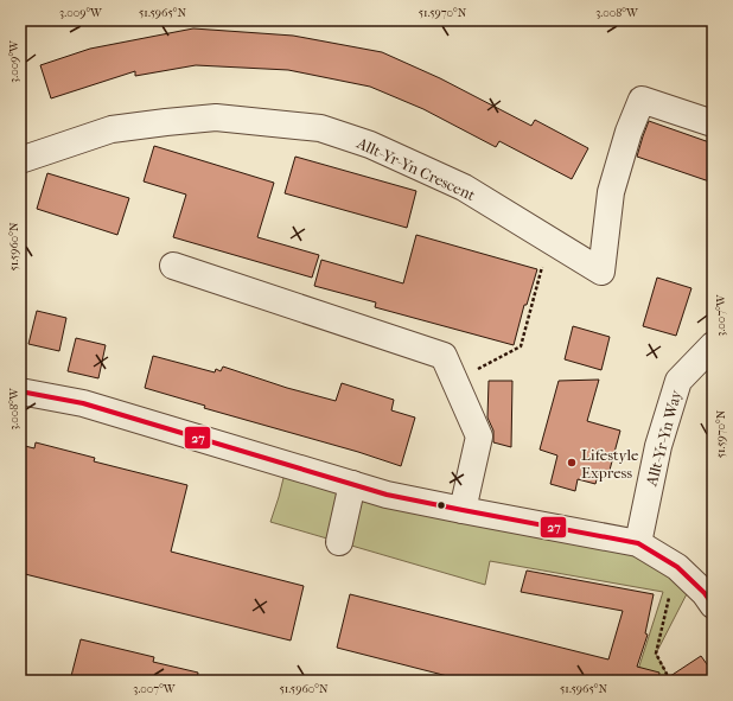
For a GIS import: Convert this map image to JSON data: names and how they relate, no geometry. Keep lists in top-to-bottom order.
{
  "streets": {
    "street": ["Allt-Yr-Yn Crescent", "Allt-Yr-Yn Way"]
  },
  "places": ["Lifestyle Express"],
  "lines": ["transit line 27"],
  "coordinates": [
    "3.009°W",
    "51.5965°N",
    "51.5970°N",
    "3.008°W",
    "51.5960°N",
    "3.007°W"
  ]
}
